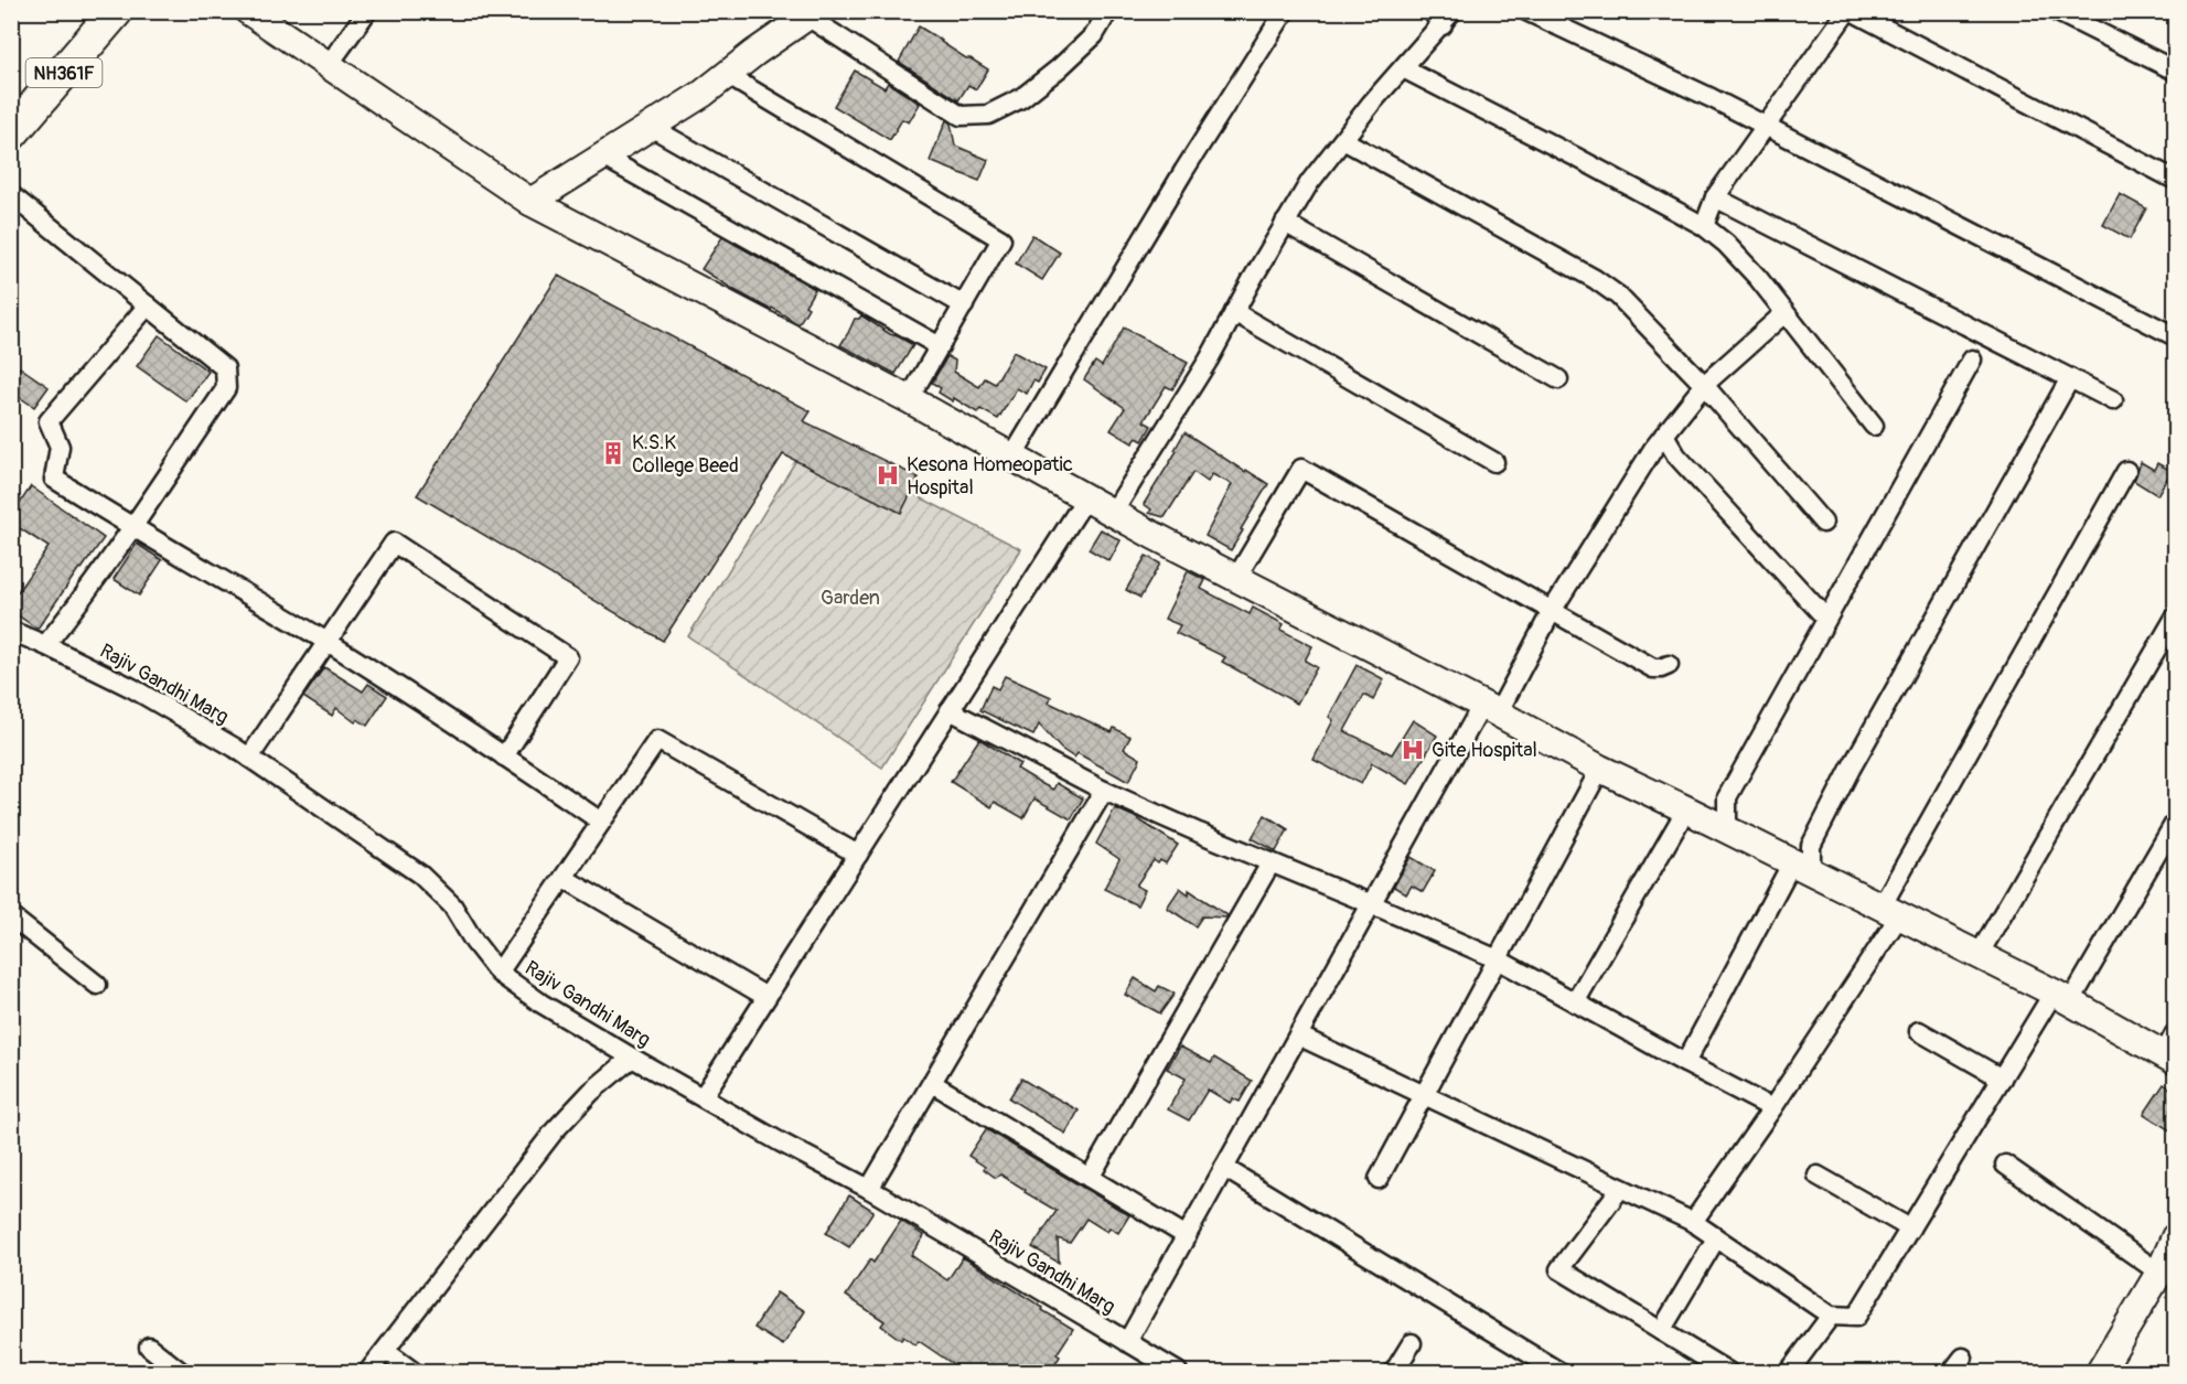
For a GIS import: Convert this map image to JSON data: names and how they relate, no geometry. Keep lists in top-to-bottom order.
{
  "streets": {
    "highway": ["NH361F"],
    "street": ["Rajiv Gandhi Marg"]
  },
  "parks": ["Garden"],
  "places": {
    "building": ["K.S.K College Beed"],
    "hospital": ["Kesona Homeopatic Hospital", "Gite Hospital"]
  }
}
